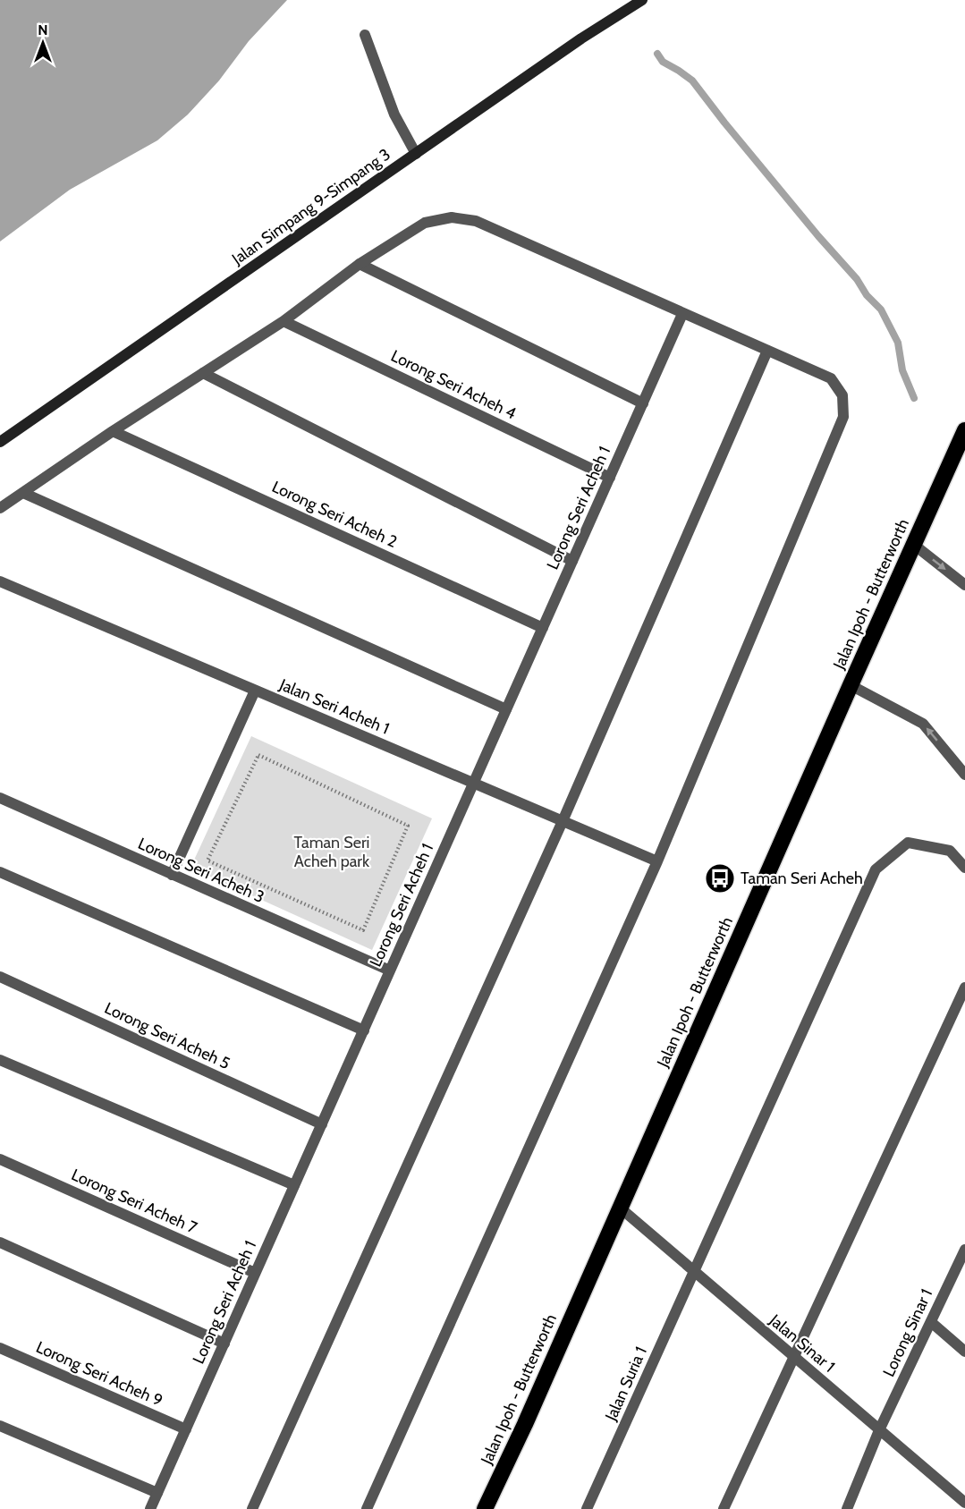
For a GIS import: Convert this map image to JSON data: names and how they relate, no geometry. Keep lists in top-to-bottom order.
{
  "streets": {
    "highway": ["Jalan Ipoh - Butterworth"],
    "street": [
      "Jalan Simpang 9-Simpang 3",
      "Lorong Seri Acheh 4",
      "Lorong Seri Acheh 1",
      "Lorong Seri Acheh 2",
      "Jalan Seri Acheh 1",
      "Lorong Seri Acheh 3",
      "Lorong Seri Acheh 5",
      "Lorong Seri Acheh 7",
      "Lorong Sinar 1",
      "Jalan Sinar 1",
      "Lorong Seri Acheh 9",
      "Jalan Suria 1"
    ]
  },
  "crossings": [
    ["Lorong Seri Acheh 4", "Lorong Seri Acheh 1"],
    ["Lorong Seri Acheh 1", "Lorong Seri Acheh 2"],
    ["Lorong Seri Acheh 1", "Jalan Seri Acheh 1"],
    ["Lorong Seri Acheh 1", "Lorong Seri Acheh 3"],
    ["Lorong Seri Acheh 1", "Lorong Seri Acheh 5"],
    ["Lorong Seri Acheh 1", "Lorong Seri Acheh 7"],
    ["Lorong Seri Acheh 1", "Lorong Seri Acheh 9"],
    ["Jalan Ipoh - Butterworth", "Jalan Sinar 1"],
    ["Lorong Sinar 1", "Jalan Sinar 1"],
    ["Jalan Sinar 1", "Jalan Suria 1"]
  ],
  "parks": ["Taman Seri Acheh park"],
  "places": {
    "bus stop": ["Taman Seri Acheh"]
  },
  "north": "top"
}
